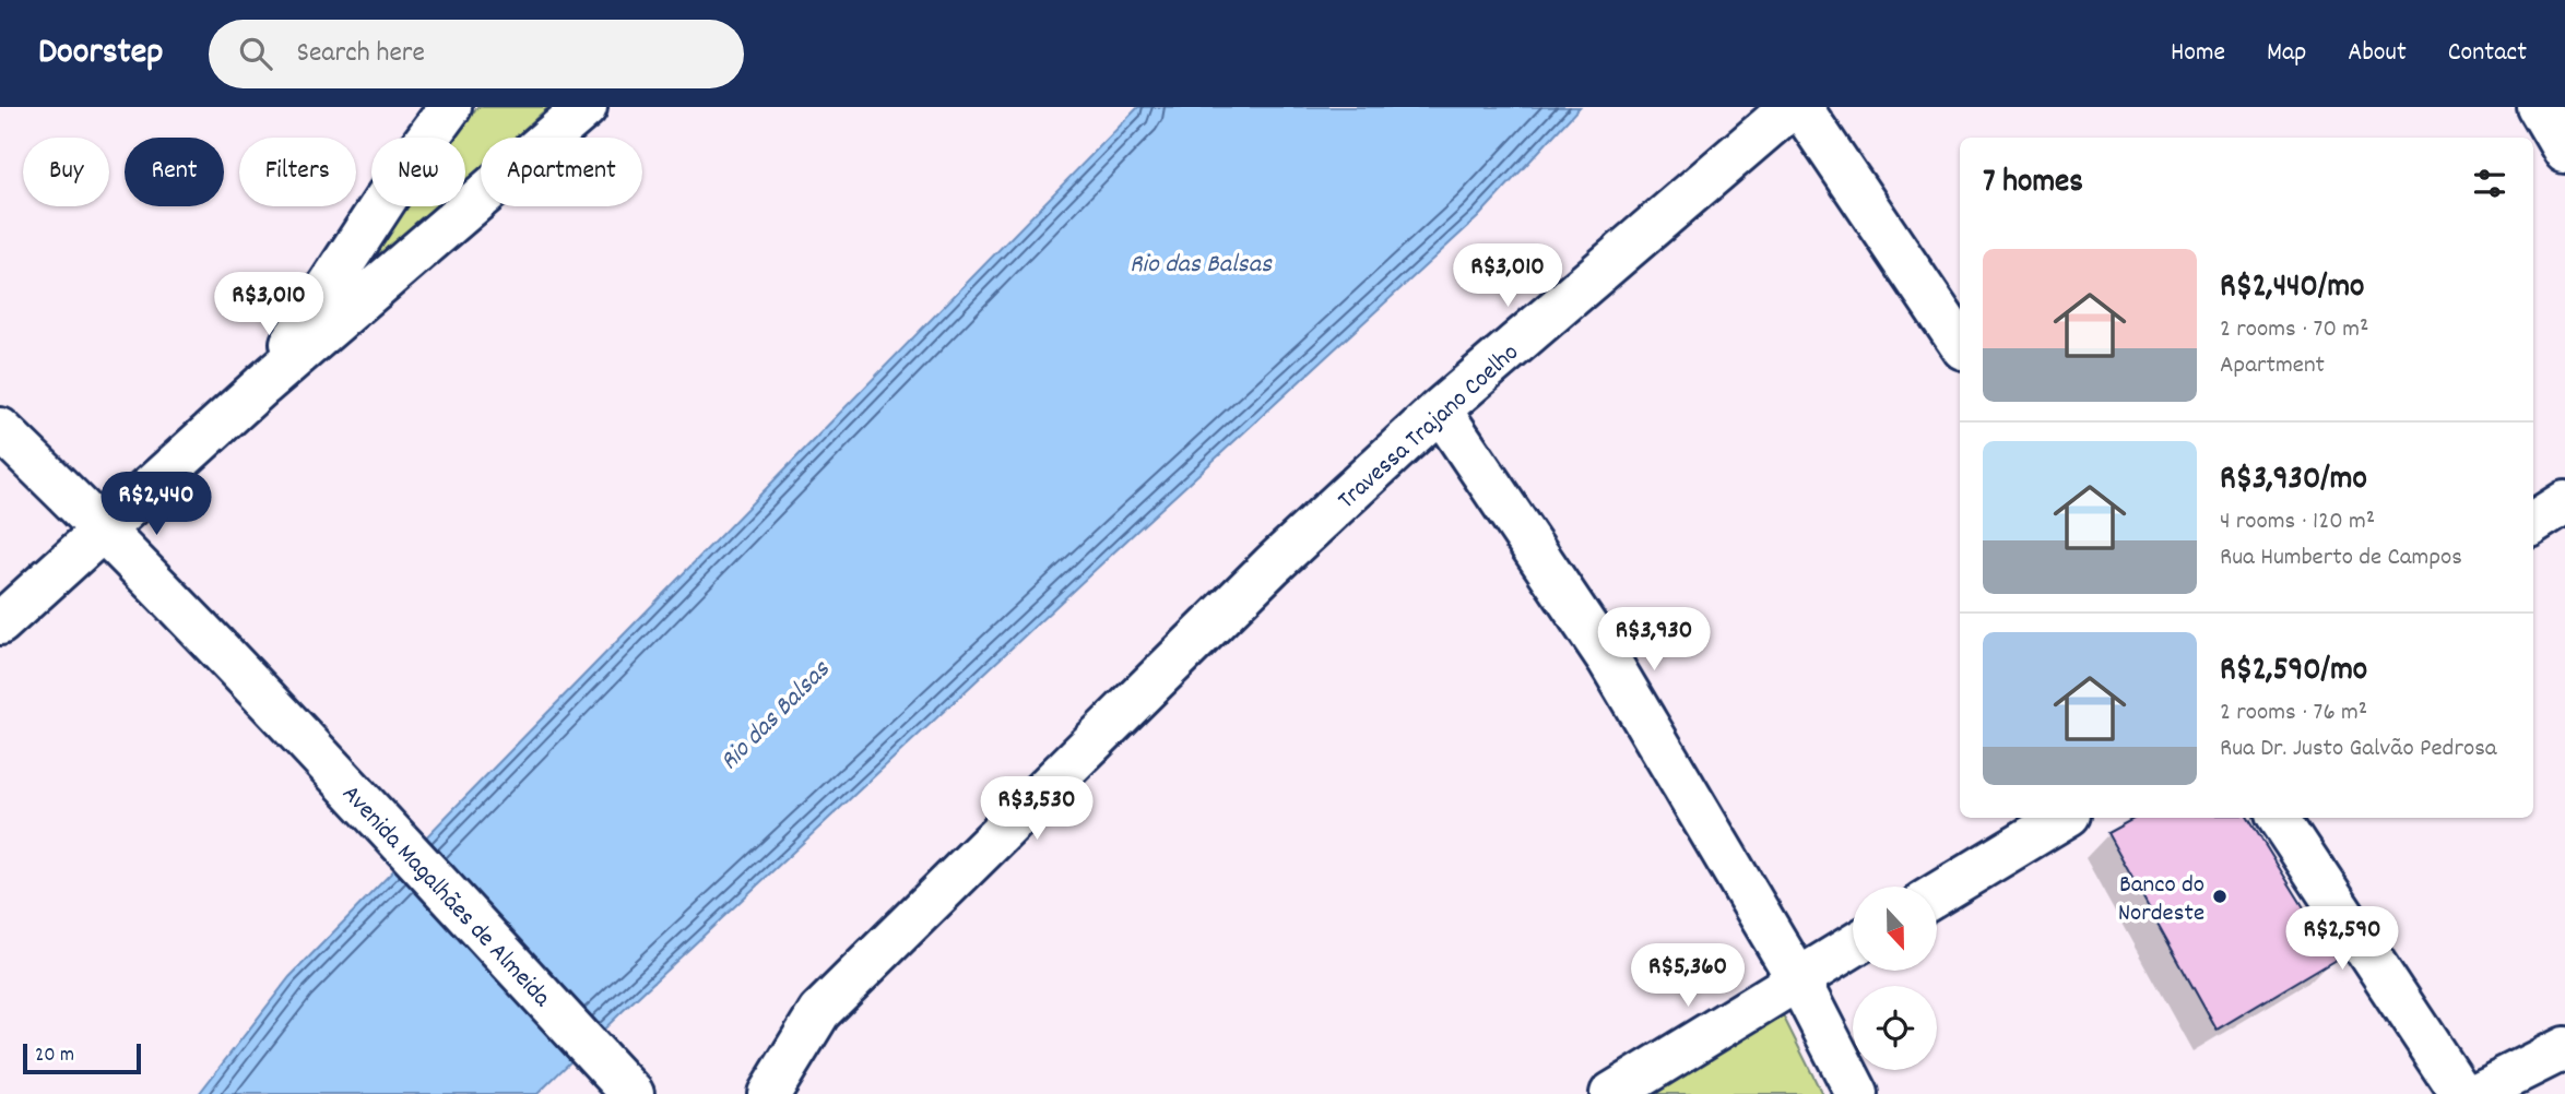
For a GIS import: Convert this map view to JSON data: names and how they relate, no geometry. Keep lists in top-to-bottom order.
{
  "streets": {
    "street": ["Travessa Trajano Coelho", "Avenida Magalhães de Almeida"]
  },
  "water": ["Rio das Balsas"],
  "places": ["Banco do Nordeste"],
  "scale_bar": "20 m",
  "north": "bottom",
  "page": {
    "header": "Doorstep",
    "search": "Search here",
    "nav": [
      "Home",
      "Map",
      "About",
      "Contact"
    ],
    "chip": [
      "Buy",
      "Rent",
      "Filters",
      "New",
      "Apartment"
    ],
    "heading": "7 homes",
    "list": [
      {
        "name": "R$2,440/mo",
        "note": "2 rooms · 70 m² · Apartment"
      },
      {
        "name": "R$3,930/mo",
        "note": "4 rooms · 120 m² · Rua Humberto de Campos"
      },
      {
        "name": "R$2,590/mo",
        "note": "2 rooms · 76 m² · Rua Dr. Justo Galvão Pedrosa"
      }
    ],
    "price": [
      "R$3,010",
      "R$3,010",
      "R$2,440",
      "R$3,930",
      "R$3,530",
      "R$2,590",
      "R$5,360"
    ],
    "scale": "20 m"
  }
}
